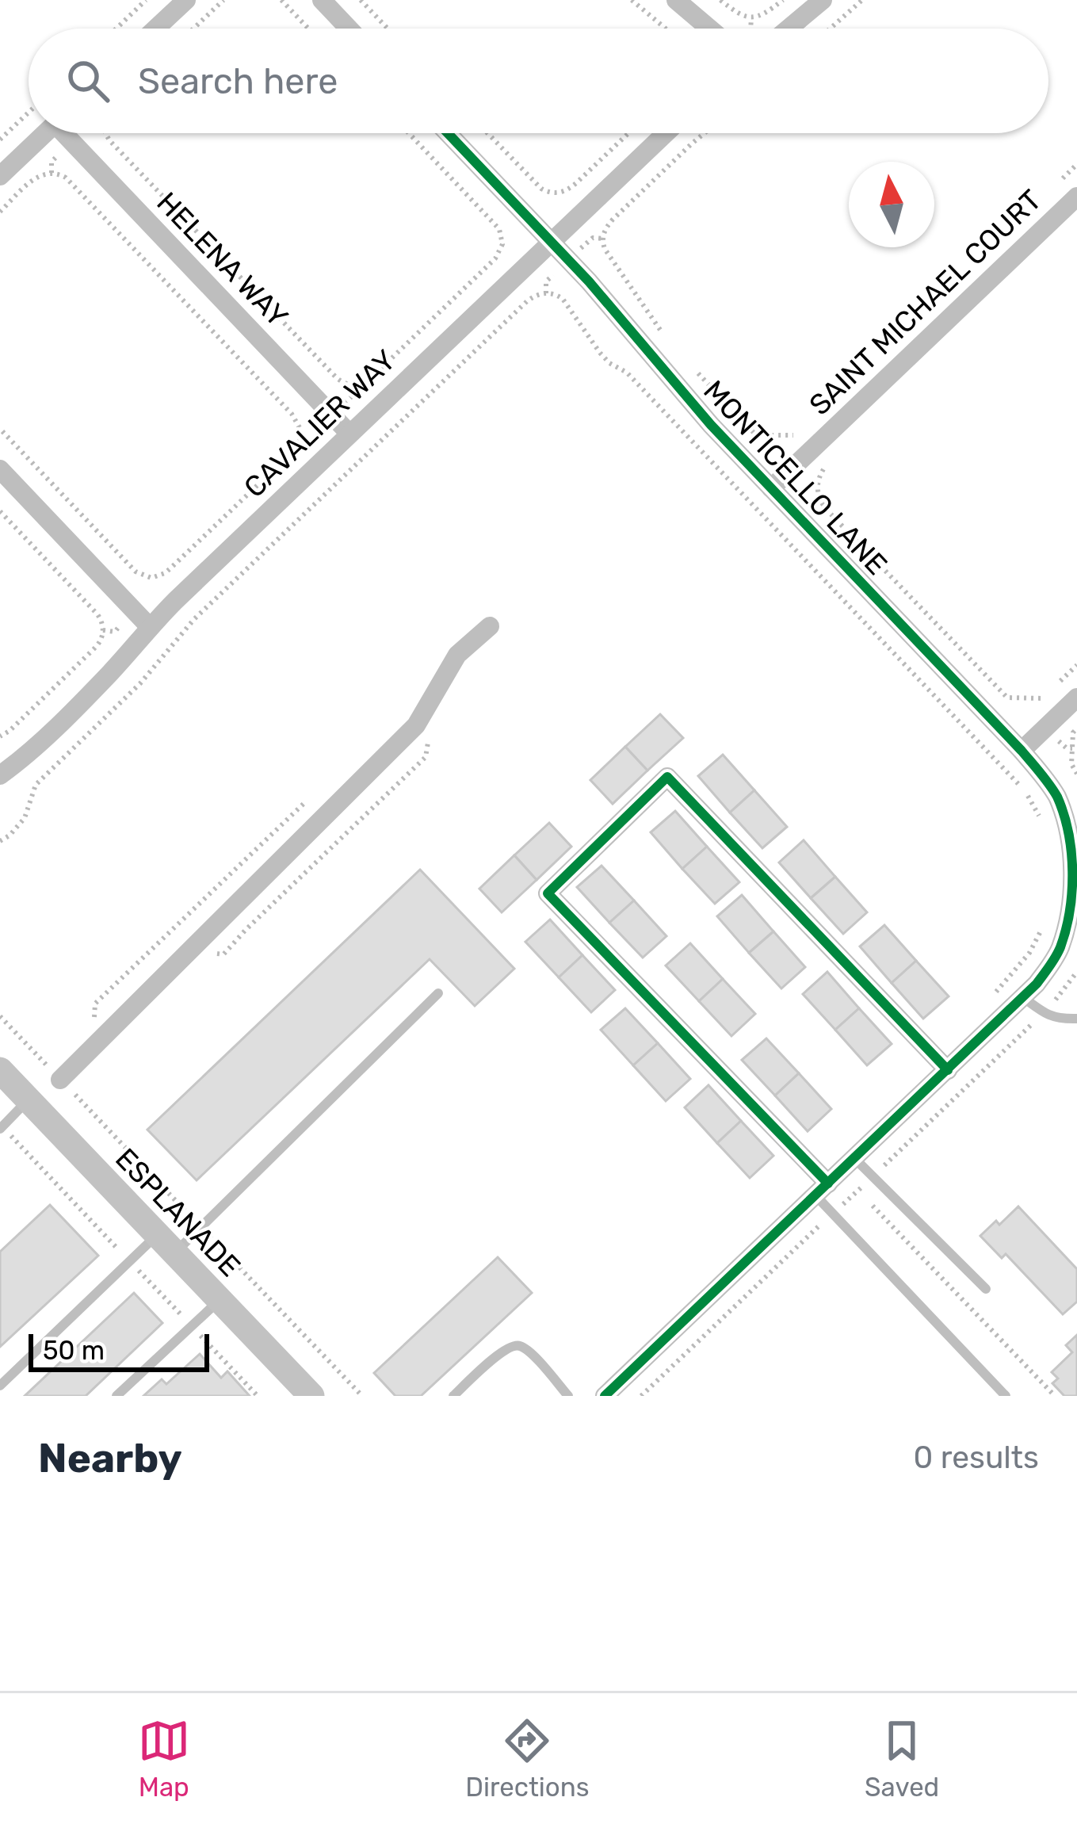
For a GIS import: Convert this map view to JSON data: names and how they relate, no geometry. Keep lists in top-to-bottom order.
{
  "streets": {
    "main road": ["ESPLANADE"],
    "street": [
      "HELENA WAY",
      "SAINT MICHAEL COURT",
      "CAVALIER WAY",
      "MONTICELLO LANE"
    ]
  },
  "crossings": [
    ["HELENA WAY", "CAVALIER WAY"],
    ["SAINT MICHAEL COURT", "MONTICELLO LANE"],
    ["CAVALIER WAY", "MONTICELLO LANE"]
  ],
  "scale_bar": "50 m",
  "north": "top",
  "page": {
    "search": "Search here",
    "scale": "50 m",
    "heading": ["Nearby", "0 results"],
    "nav": ["Map", "Directions", "Saved"]
  }
}
